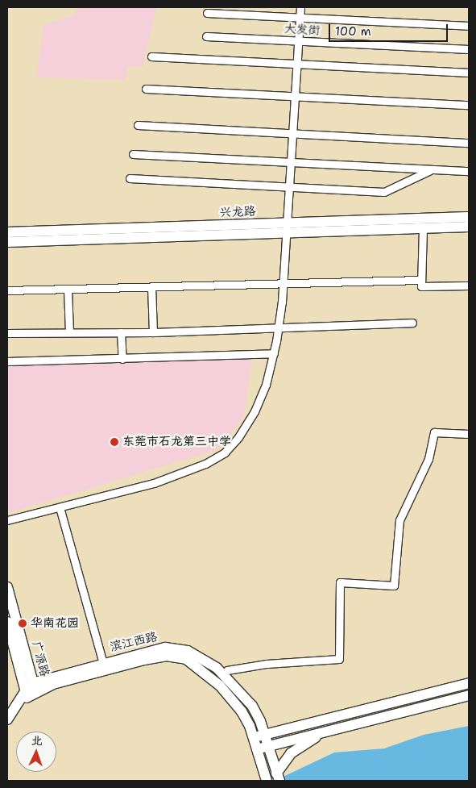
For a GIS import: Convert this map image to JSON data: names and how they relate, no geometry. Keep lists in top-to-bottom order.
{
  "streets": {
    "main road": ["兴龙路", "滨江西路", "广源路"],
    "street": ["大发街"]
  },
  "crossings": [
    ["滨江西路", "广源路"]
  ],
  "places": ["东莞市石龙第三中学", "华南花园"],
  "scale_bar": "100 m",
  "north": "top"
}
